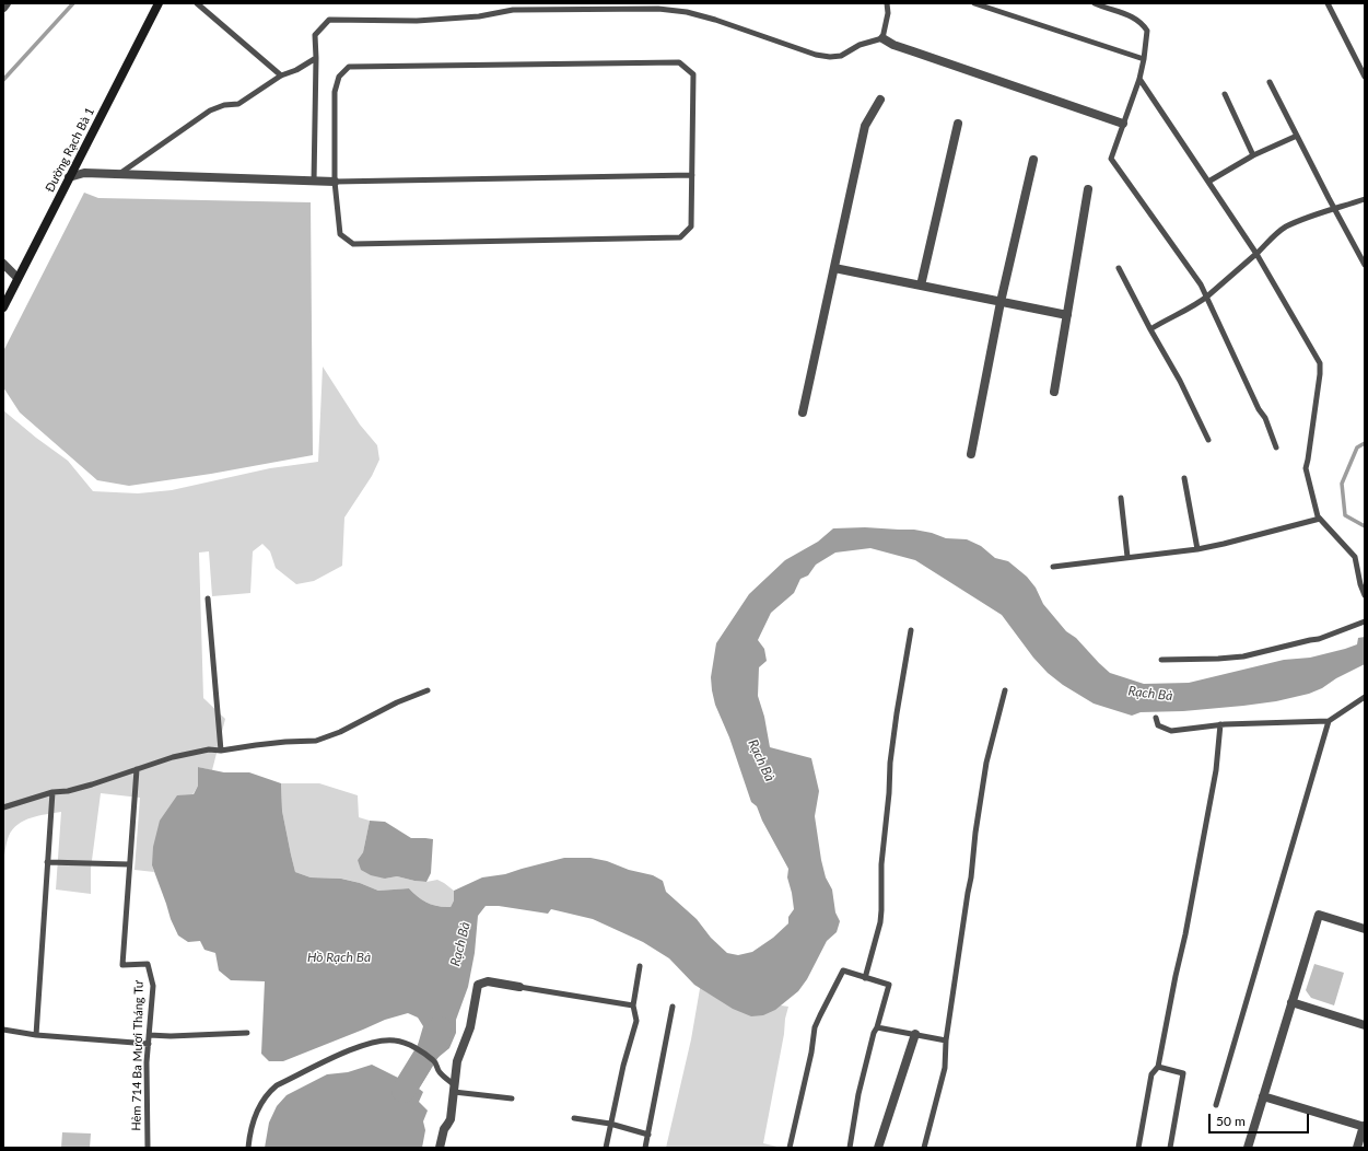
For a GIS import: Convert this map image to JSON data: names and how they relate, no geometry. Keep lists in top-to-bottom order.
{
  "streets": {
    "street": ["Đường Rạch Bà 1"],
    "lane": ["Hẻm 714 Ba Mươi Tháng Tư"]
  },
  "water": ["Rạch Bà", "Hồ Rạch Bà"],
  "scale_bar": "50 m"
}
